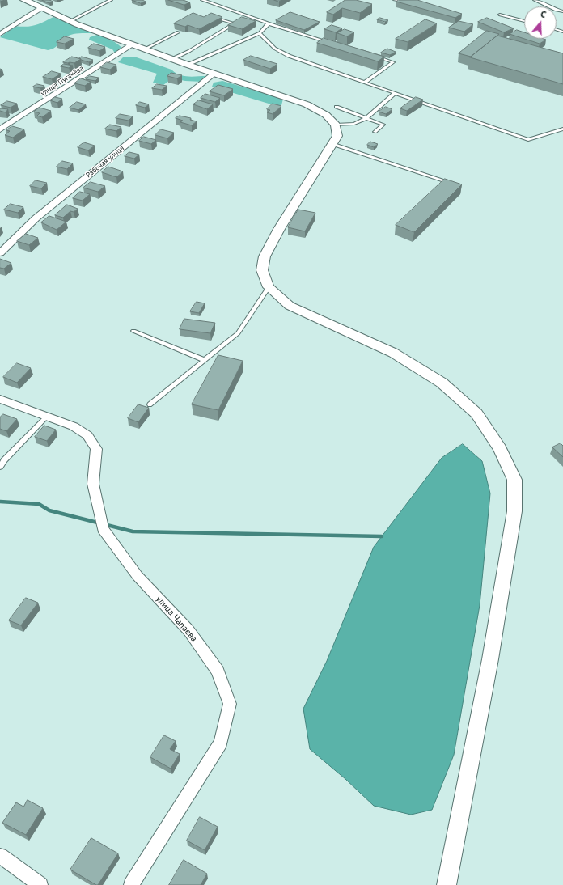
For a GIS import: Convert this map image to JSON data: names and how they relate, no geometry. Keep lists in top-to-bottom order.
{
  "streets": {
    "street": ["улица Пугачёва", "Рабочая улица", "улица Чапаева"]
  },
  "north": "top"
}
